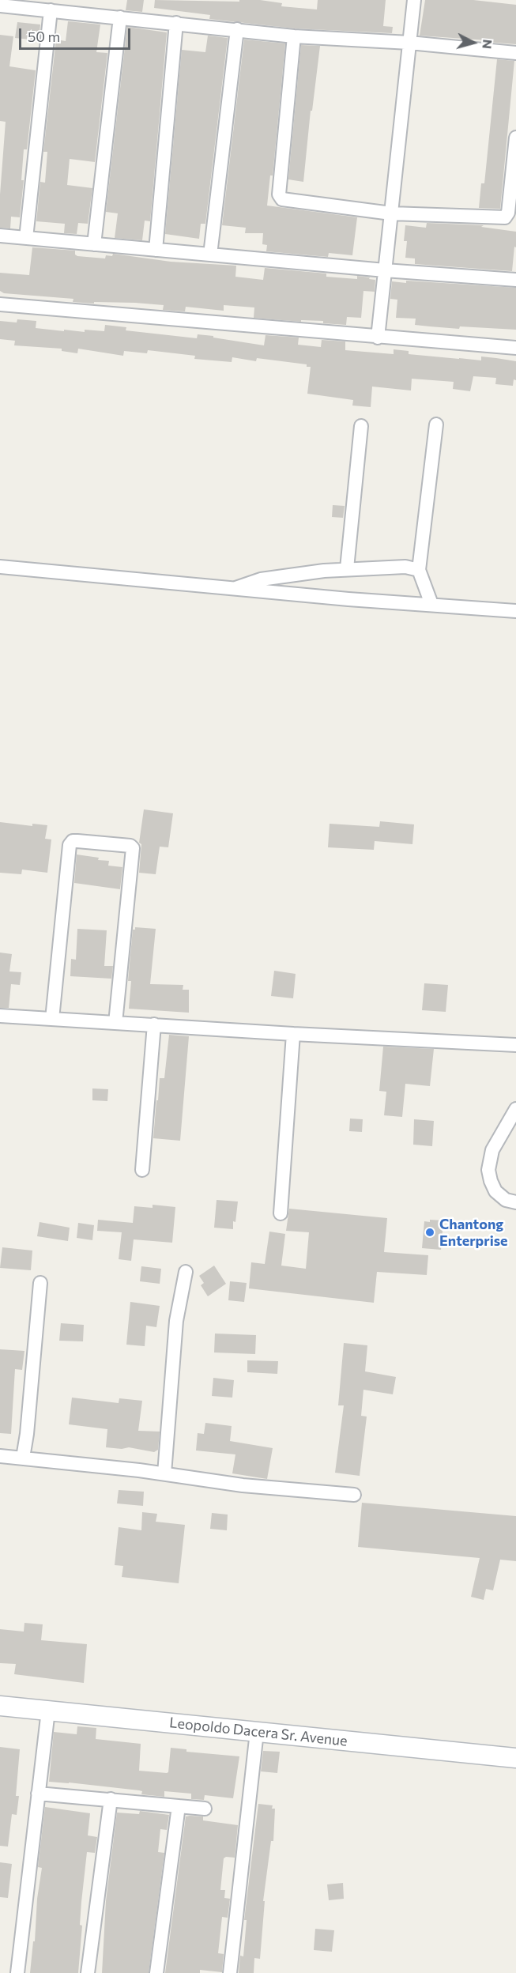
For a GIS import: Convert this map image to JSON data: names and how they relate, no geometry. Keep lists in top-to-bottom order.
{
  "streets": {
    "main road": ["Leopoldo Dacera Sr. Avenue"]
  },
  "places": ["Chantong Enterprise"],
  "scale_bar": "50 m",
  "north": "right"
}
